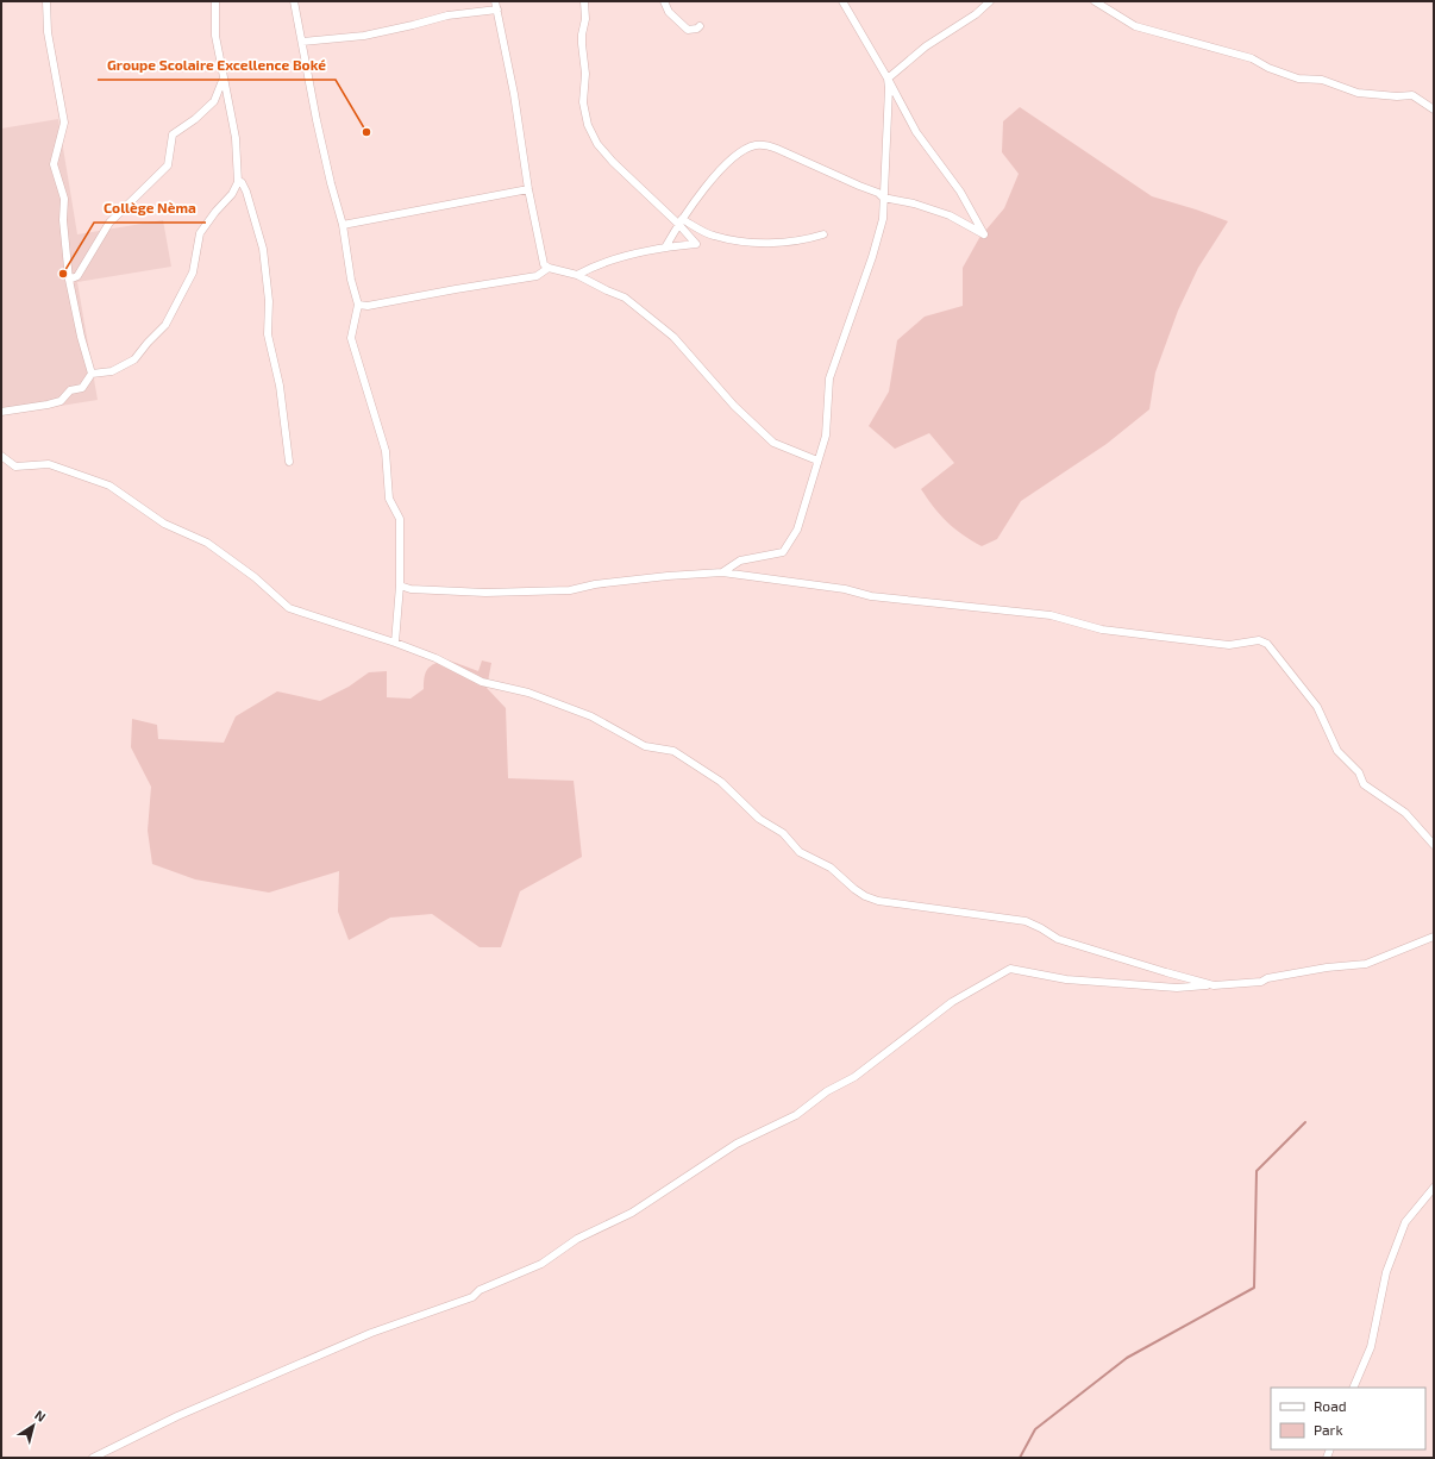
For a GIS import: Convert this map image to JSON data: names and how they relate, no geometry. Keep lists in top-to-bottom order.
{
  "places": ["Groupe Scolaire Excellence Boké", "Collège Nèma"],
  "legend": ["Road", "Park"],
  "north": "top right"
}
